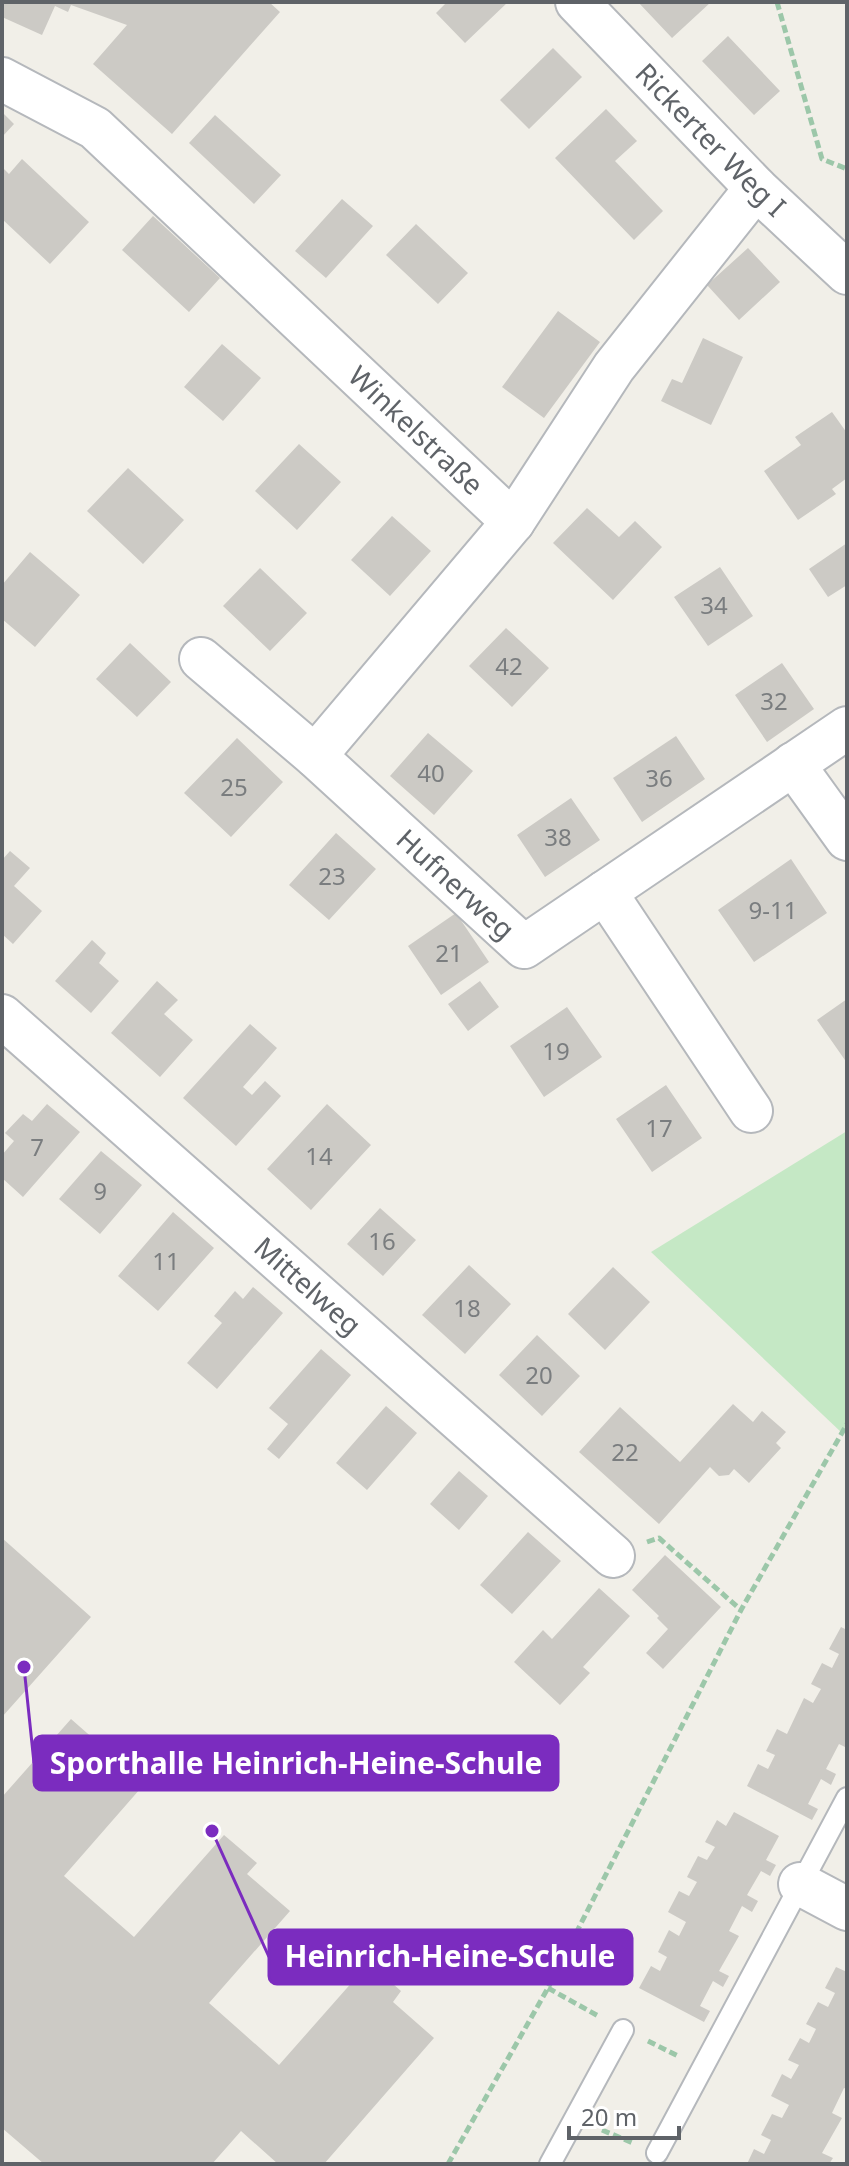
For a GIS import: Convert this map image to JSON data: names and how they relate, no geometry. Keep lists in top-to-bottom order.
{
  "streets": {
    "street": [
      "Rickerter Weg I",
      "Winkelstraße",
      "Hufnerweg",
      "Mittelweg"
    ]
  },
  "places": ["Sporthalle Heinrich-Heine-Schule", "Heinrich-Heine-Schule"],
  "house_numbers": [
    "34",
    "42",
    "32",
    "40",
    "36",
    "25",
    "38",
    "23",
    "9-11",
    "21",
    "19",
    "17",
    "7",
    "14",
    "9",
    "16",
    "11",
    "18",
    "20",
    "22"
  ],
  "scale_bar": "20 m"
}
